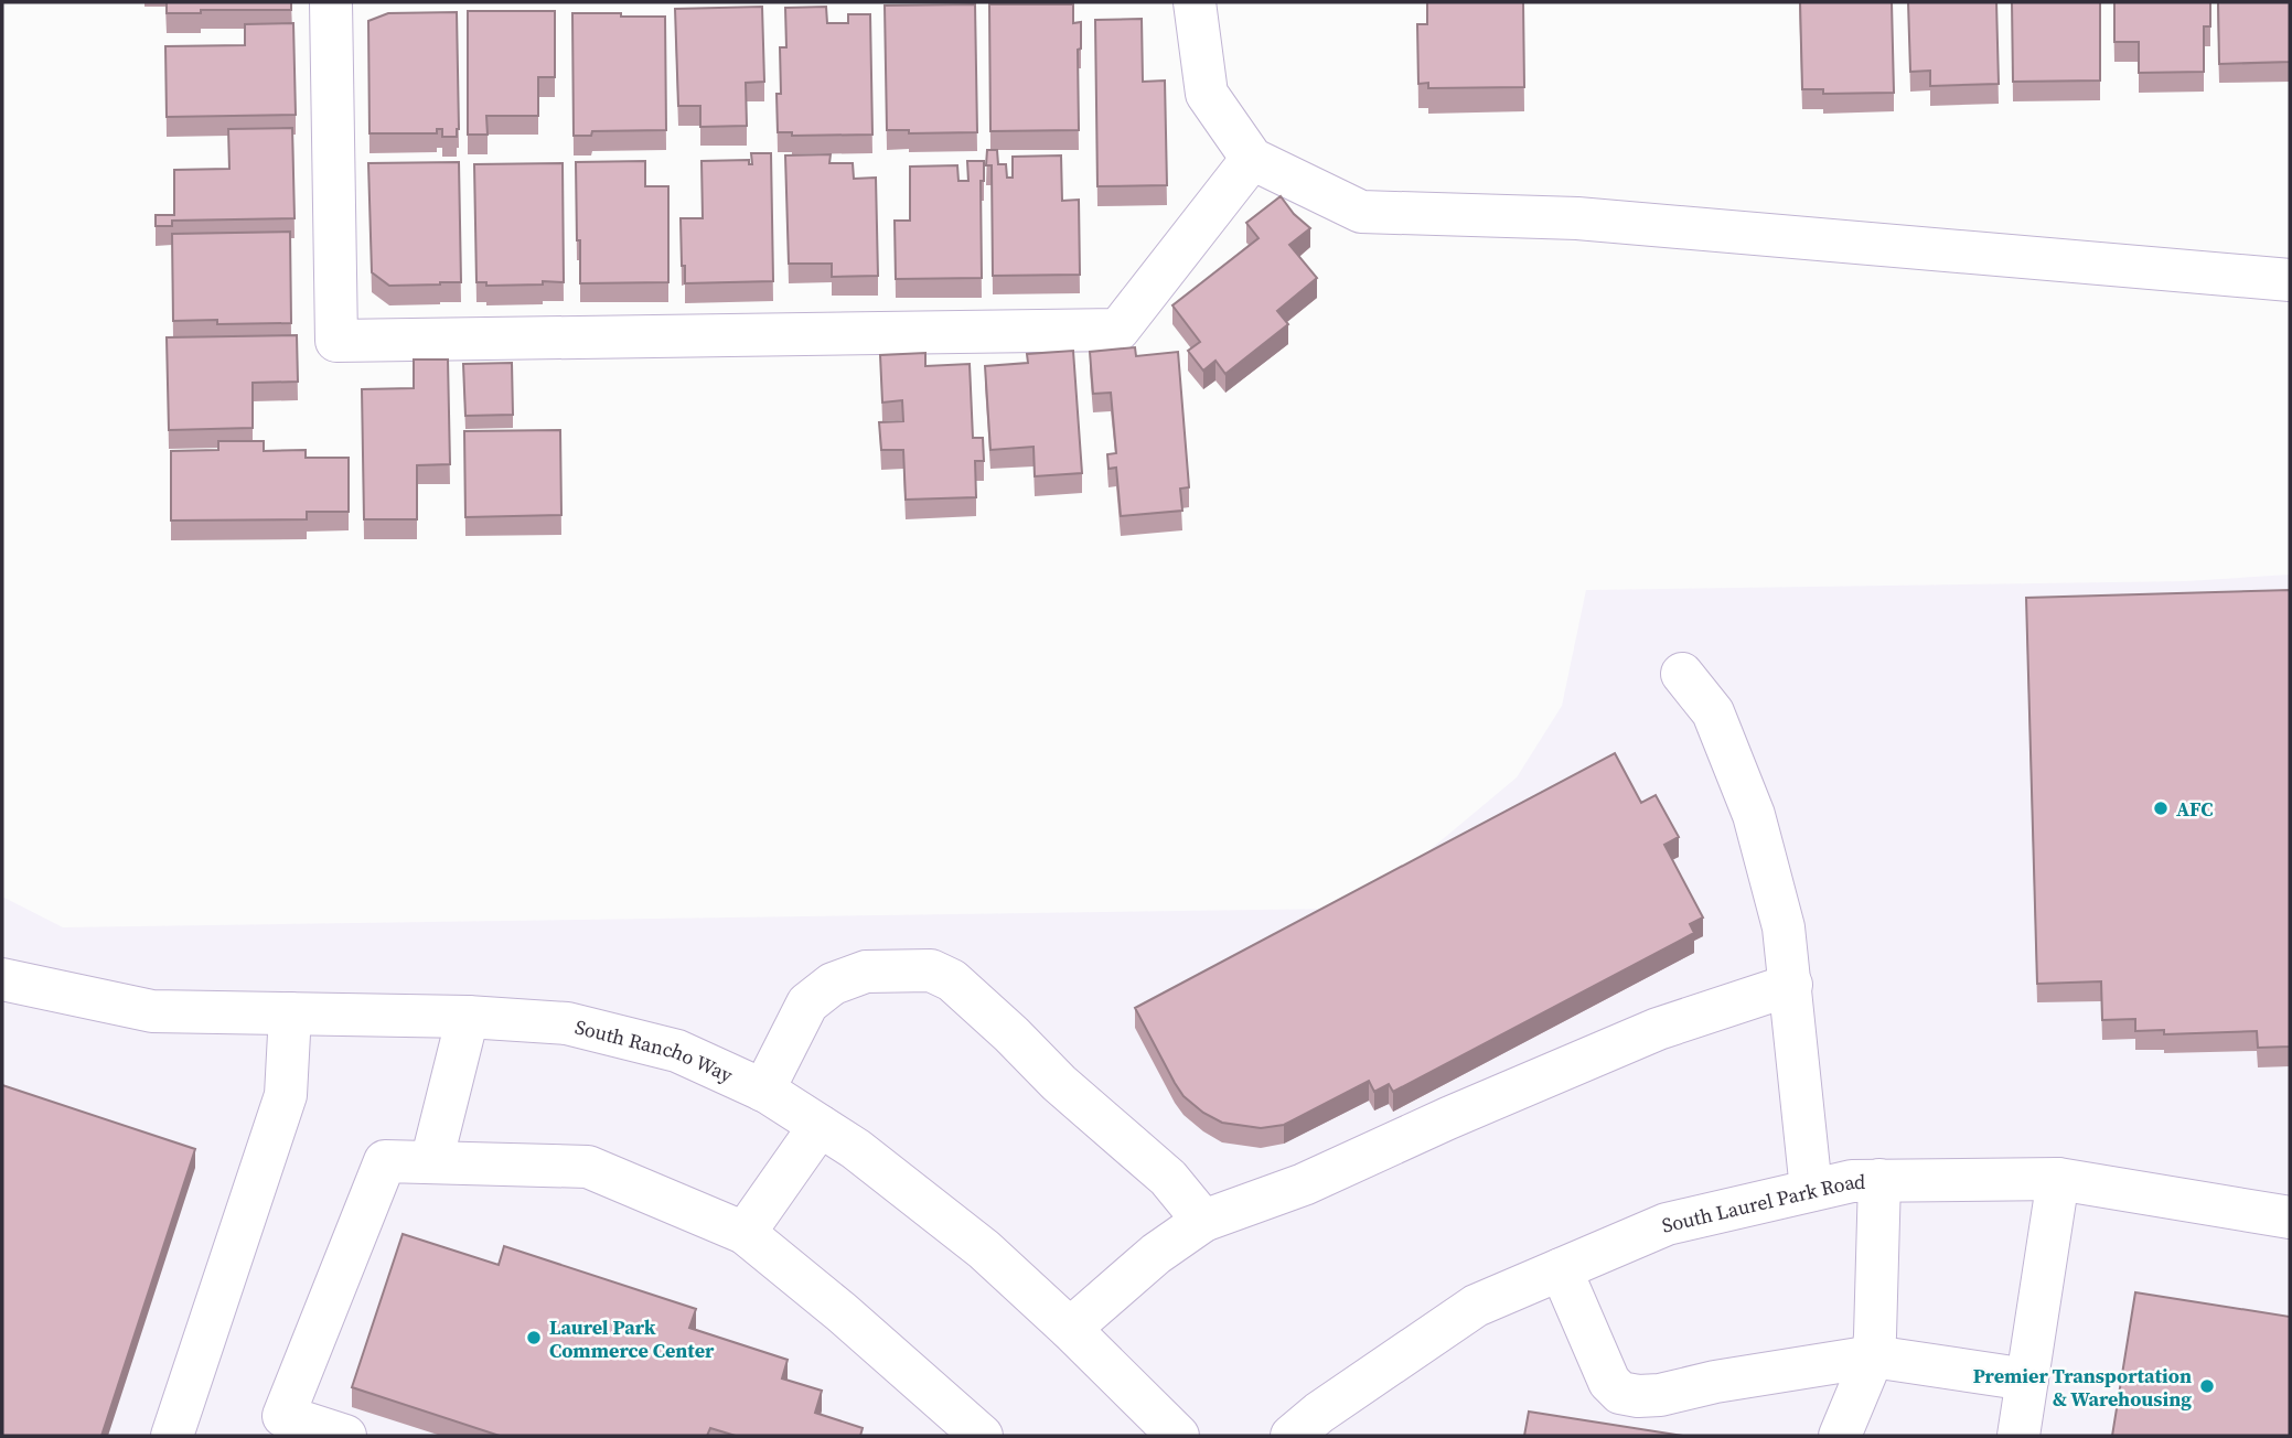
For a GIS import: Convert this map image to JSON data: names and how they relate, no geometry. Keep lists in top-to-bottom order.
{
  "streets": {
    "street": ["South Rancho Way", "South Laurel Park Road"]
  },
  "places": ["AFC", "Laurel Park Commerce Center", "Premier Transportation & Warehousing"]
}
